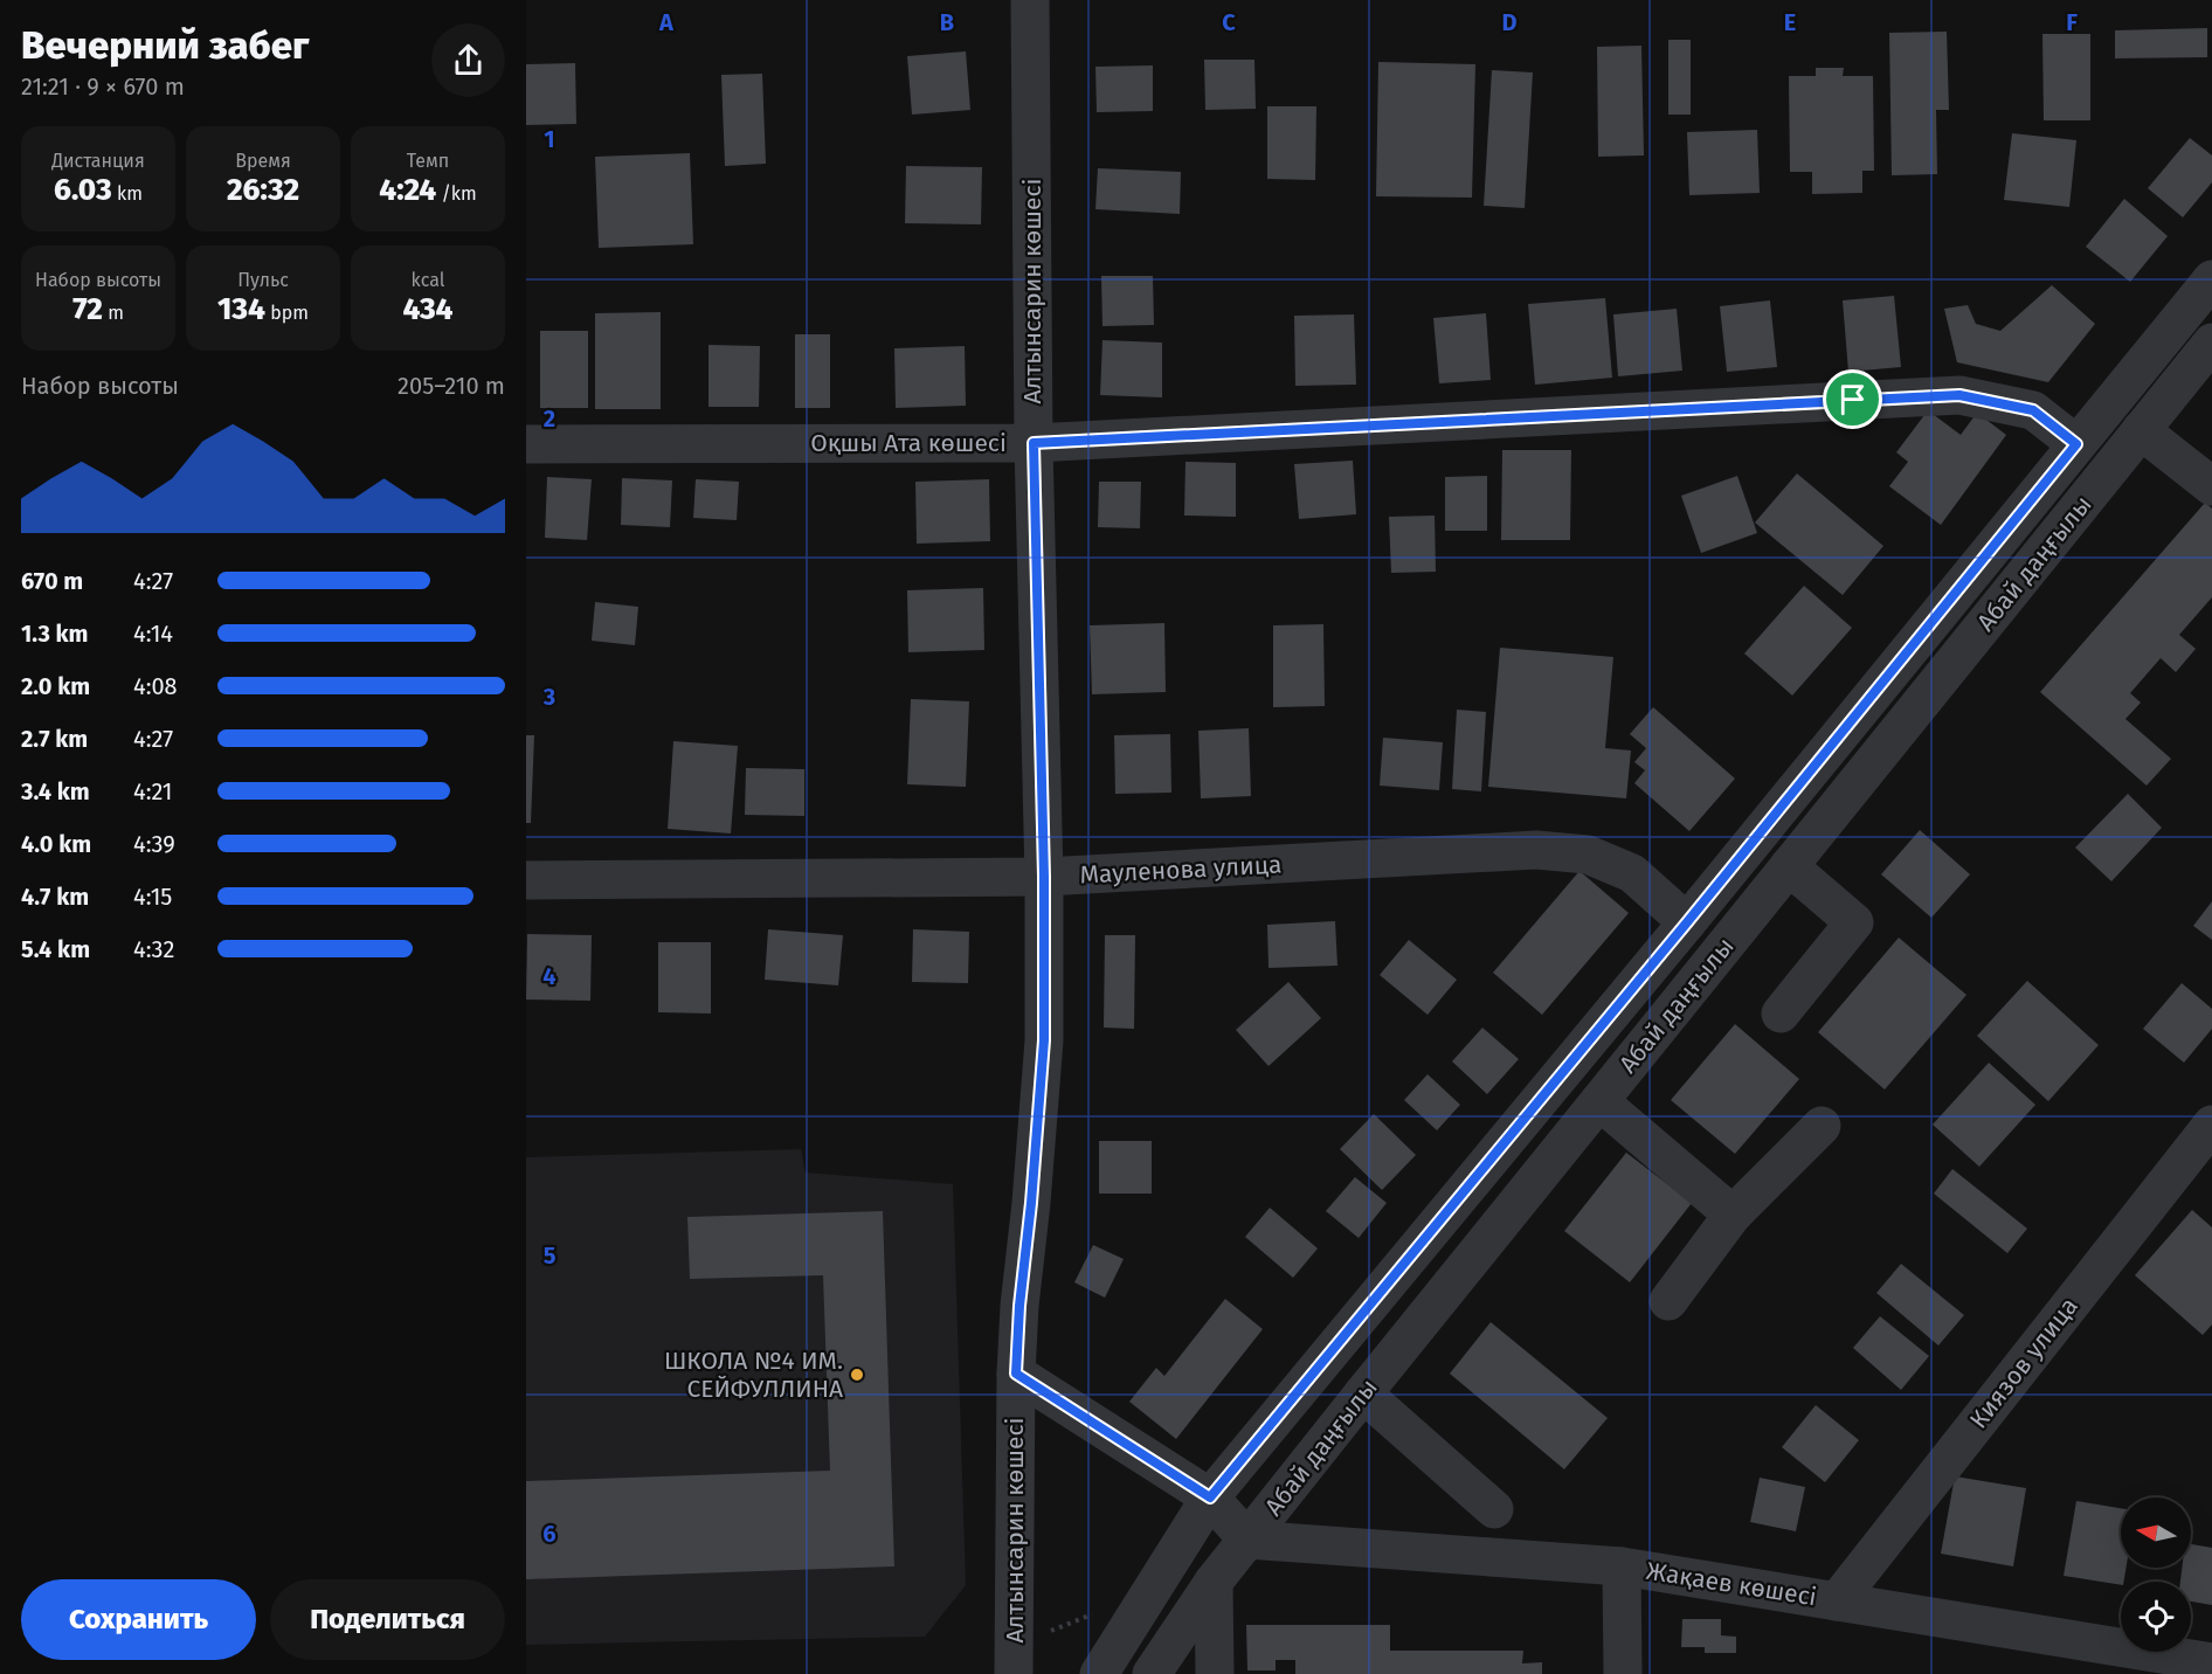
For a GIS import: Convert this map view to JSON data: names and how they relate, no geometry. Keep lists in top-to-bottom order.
{
  "streets": {
    "street": [
      "Алтынсарин көшесі",
      "Оқшы Ата көшесі",
      "Абай даңғылы",
      "Мауленова улица",
      "Киязов улица",
      "Жақаев көшесі"
    ]
  },
  "crossings": [
    ["Алтынсарин көшесі", "Оқшы Ата көшесі"],
    ["Алтынсарин көшесі", "Мауленова улица"],
    ["Оқшы Ата көшесі", "Абай даңғылы"],
    ["Абай даңғылы", "Мауленова улица"],
    ["Абай даңғылы", "Жақаев көшесі"],
    ["Киязов улица", "Жақаев көшесі"]
  ],
  "places": ["ШКОЛА №4 ИМ. СЕЙФУЛЛИНА"],
  "north": "left",
  "page": {
    "heading": ["Вечерний забег", "21:21 · 9 × 670 m"],
    "stats": [
      ["Дистанция", "6.03 km"],
      ["Время", "26:32"],
      ["Темп", "4:24 /km"],
      ["Набор высоты", "72 m"],
      ["Пульс", "134 bpm"],
      ["kcal", "434"]
    ],
    "chart": ["Набор высоты", "205–210 m"],
    "list": [
      {
        "name": "670 m",
        "note": "4:27"
      },
      {
        "name": "1.3 km",
        "note": "4:14"
      },
      {
        "name": "2.0 km",
        "note": "4:08"
      },
      {
        "name": "2.7 km",
        "note": "4:27"
      },
      {
        "name": "3.4 km",
        "note": "4:21"
      },
      {
        "name": "4.0 km",
        "note": "4:39"
      },
      {
        "name": "4.7 km",
        "note": "4:15"
      },
      {
        "name": "5.4 km",
        "note": "4:32"
      }
    ],
    "buttons": ["Сохранить", "Поделиться"]
  },
  "grid": {
    "columns": [
      "A",
      "B",
      "C",
      "D",
      "E",
      "F"
    ],
    "rows": [
      "1",
      "2",
      "3",
      "4",
      "5",
      "6"
    ]
  }
}
